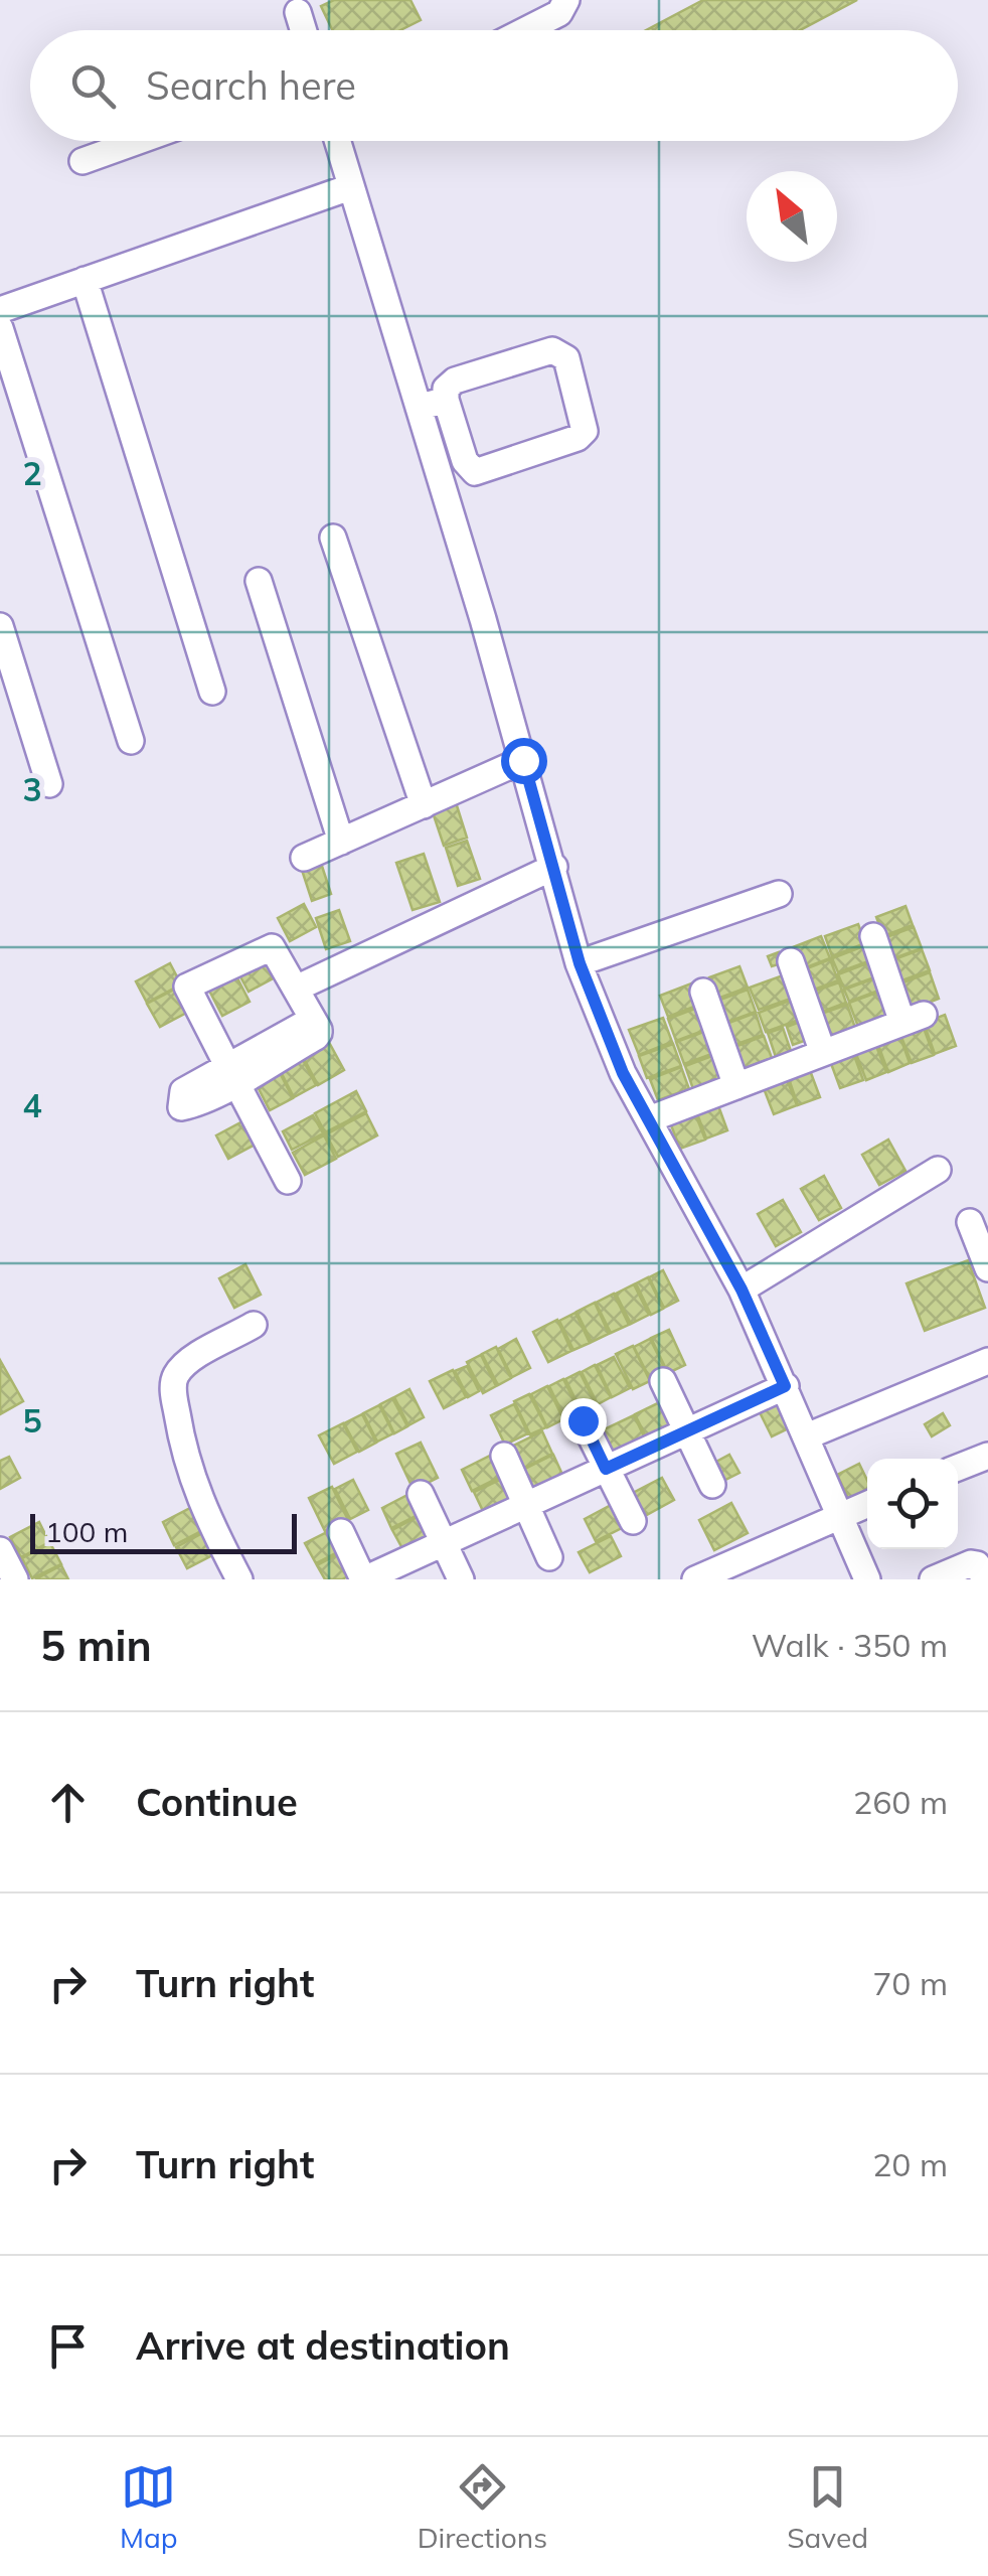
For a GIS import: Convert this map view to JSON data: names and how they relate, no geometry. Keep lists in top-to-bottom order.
{
  "scale_bar": "100 m",
  "north": "top left",
  "page": {
    "search": "Search here",
    "scale": "100 m",
    "heading": ["5 min", "Walk · 350 m"],
    "list": [
      ["Continue", "260 m"],
      ["Turn right", "70 m"],
      ["Turn right", "20 m"],
      "Arrive at destination"
    ],
    "nav": ["Map", "Directions", "Saved"]
  },
  "grid": {
    "rows": [
      "2",
      "3",
      "4",
      "5"
    ]
  }
}
